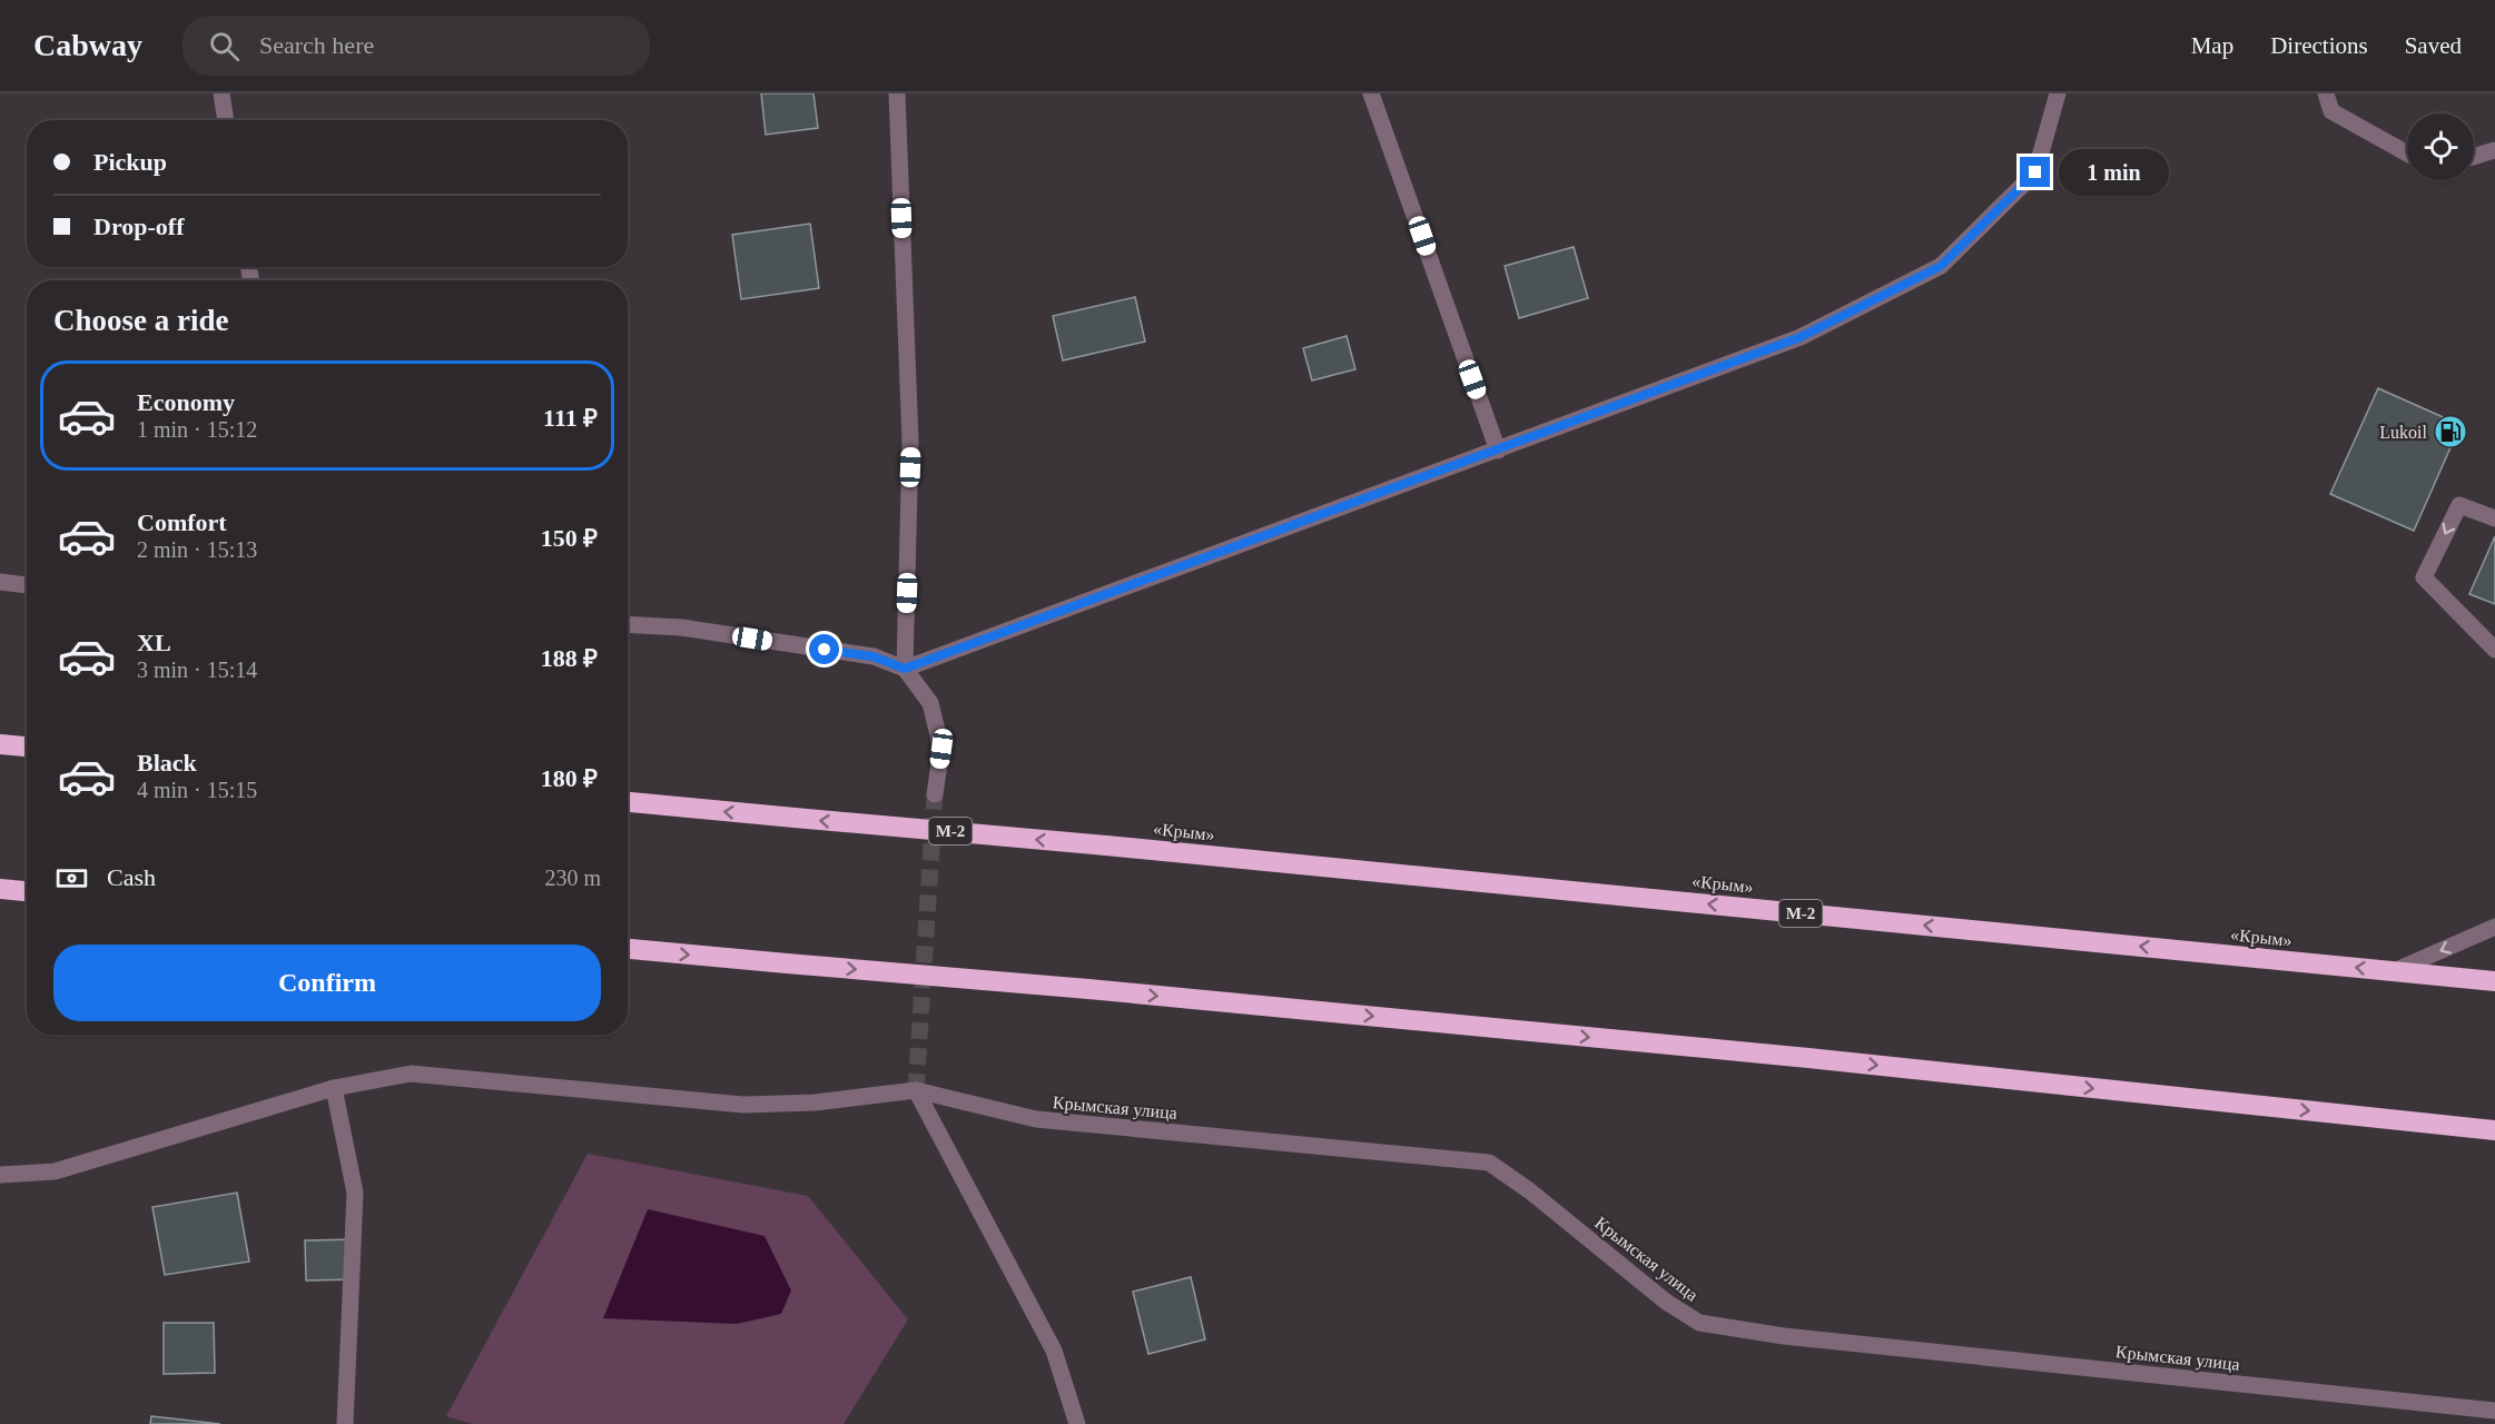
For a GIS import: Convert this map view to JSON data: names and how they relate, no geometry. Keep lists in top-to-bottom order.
{
  "streets": {
    "highway": ["М-2", "«Крым»"],
    "street": ["Крымская улица"]
  },
  "places": {
    "fuel station": ["Lukoil"]
  },
  "page": {
    "header": "Cabway",
    "search": "Search here",
    "nav": ["Map", "Directions", "Saved"],
    "banner": ["Pickup", "Drop-off"],
    "bubble": "1 min",
    "heading": "Choose a ride",
    "list": [
      {
        "name": "Economy",
        "note": "1 min · 15:12",
        "value": "111 ₽"
      },
      {
        "name": "Comfort",
        "note": "2 min · 15:13",
        "value": "150 ₽"
      },
      {
        "name": "XL",
        "note": "3 min · 15:14",
        "value": "188 ₽"
      },
      {
        "name": "Black",
        "note": "4 min · 15:15",
        "value": "180 ₽"
      }
    ],
    "pay": ["Cash", "230 m"],
    "buttons": "Confirm"
  }
}
